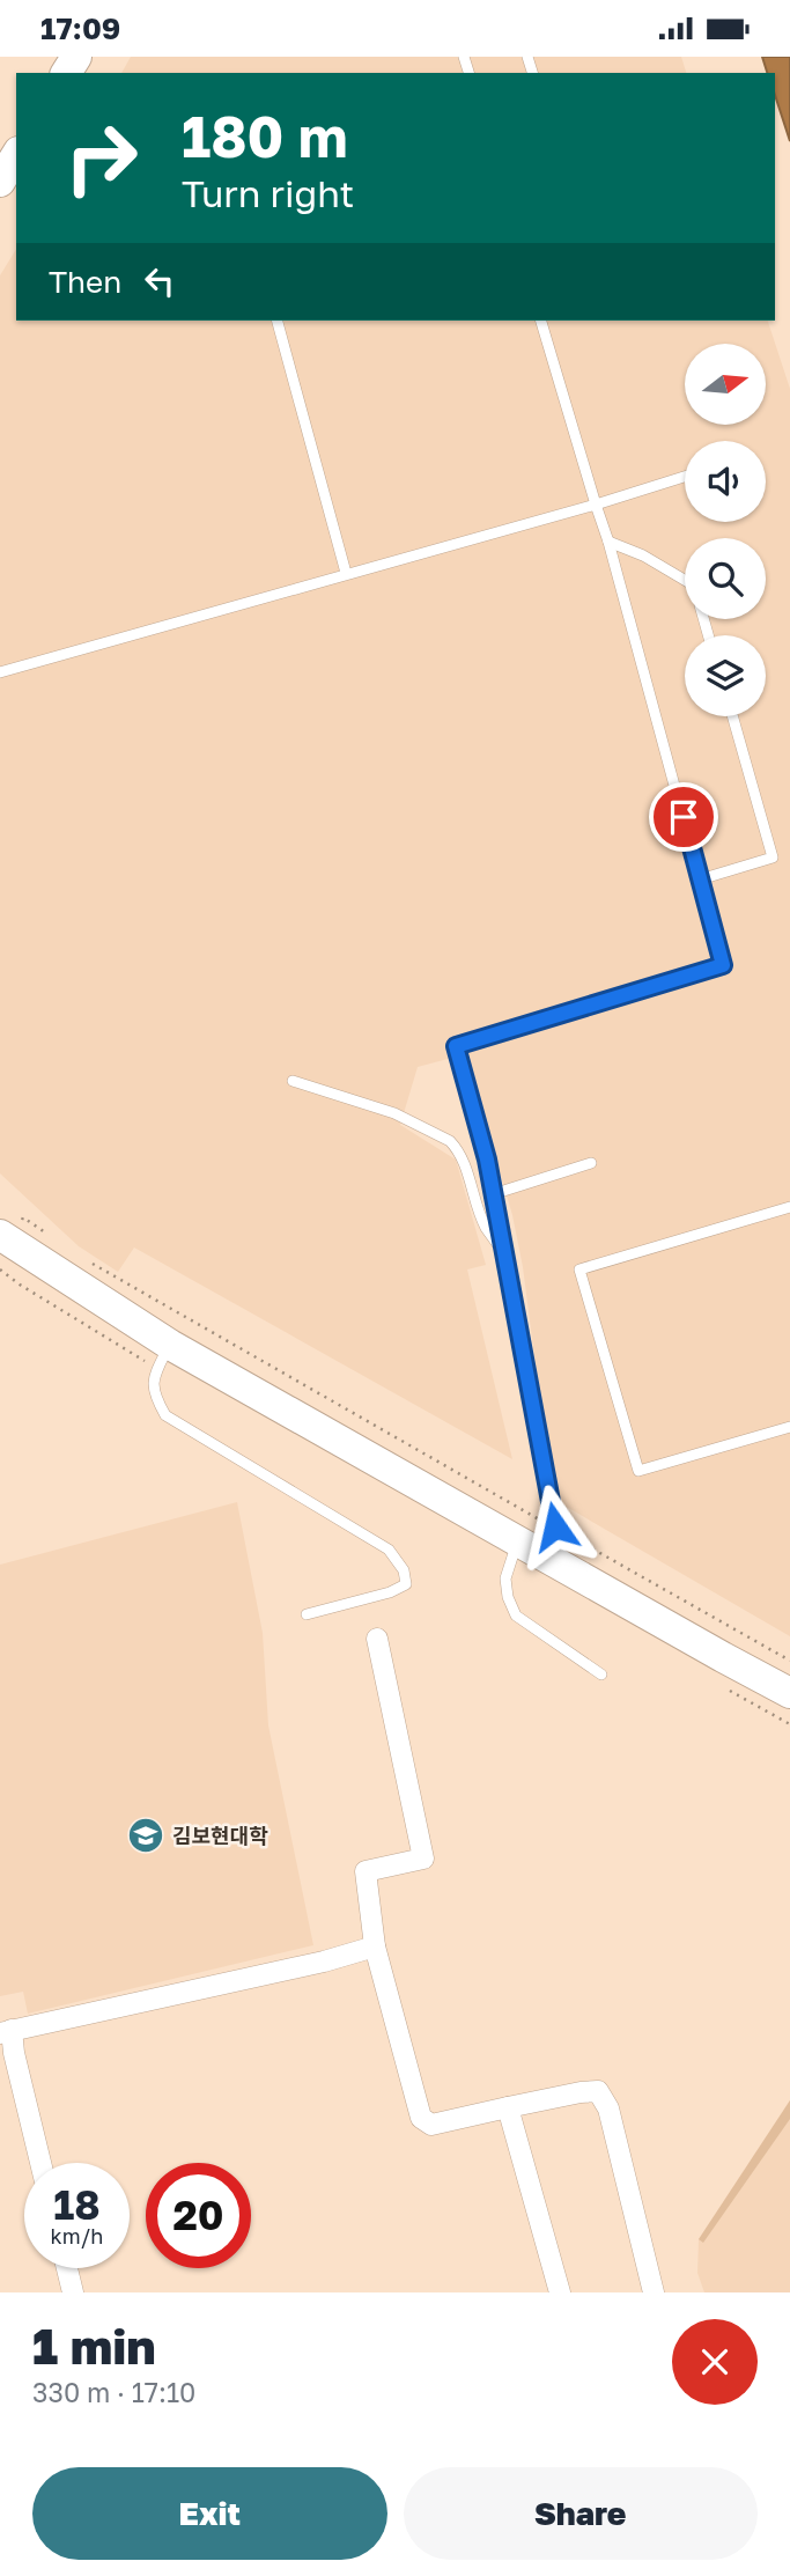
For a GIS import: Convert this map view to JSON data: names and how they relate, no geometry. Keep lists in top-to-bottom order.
{
  "places": {
    "school or university": ["김보현대학"]
  },
  "north": "right",
  "page": {
    "status": "17:09",
    "turn": ["180 m", "Turn right"],
    "then": "Then",
    "speed": "18 km/h",
    "limit": "20",
    "heading": ["1 min", "330 m · 17:10"],
    "buttons": ["Exit", "Share"]
  }
}
